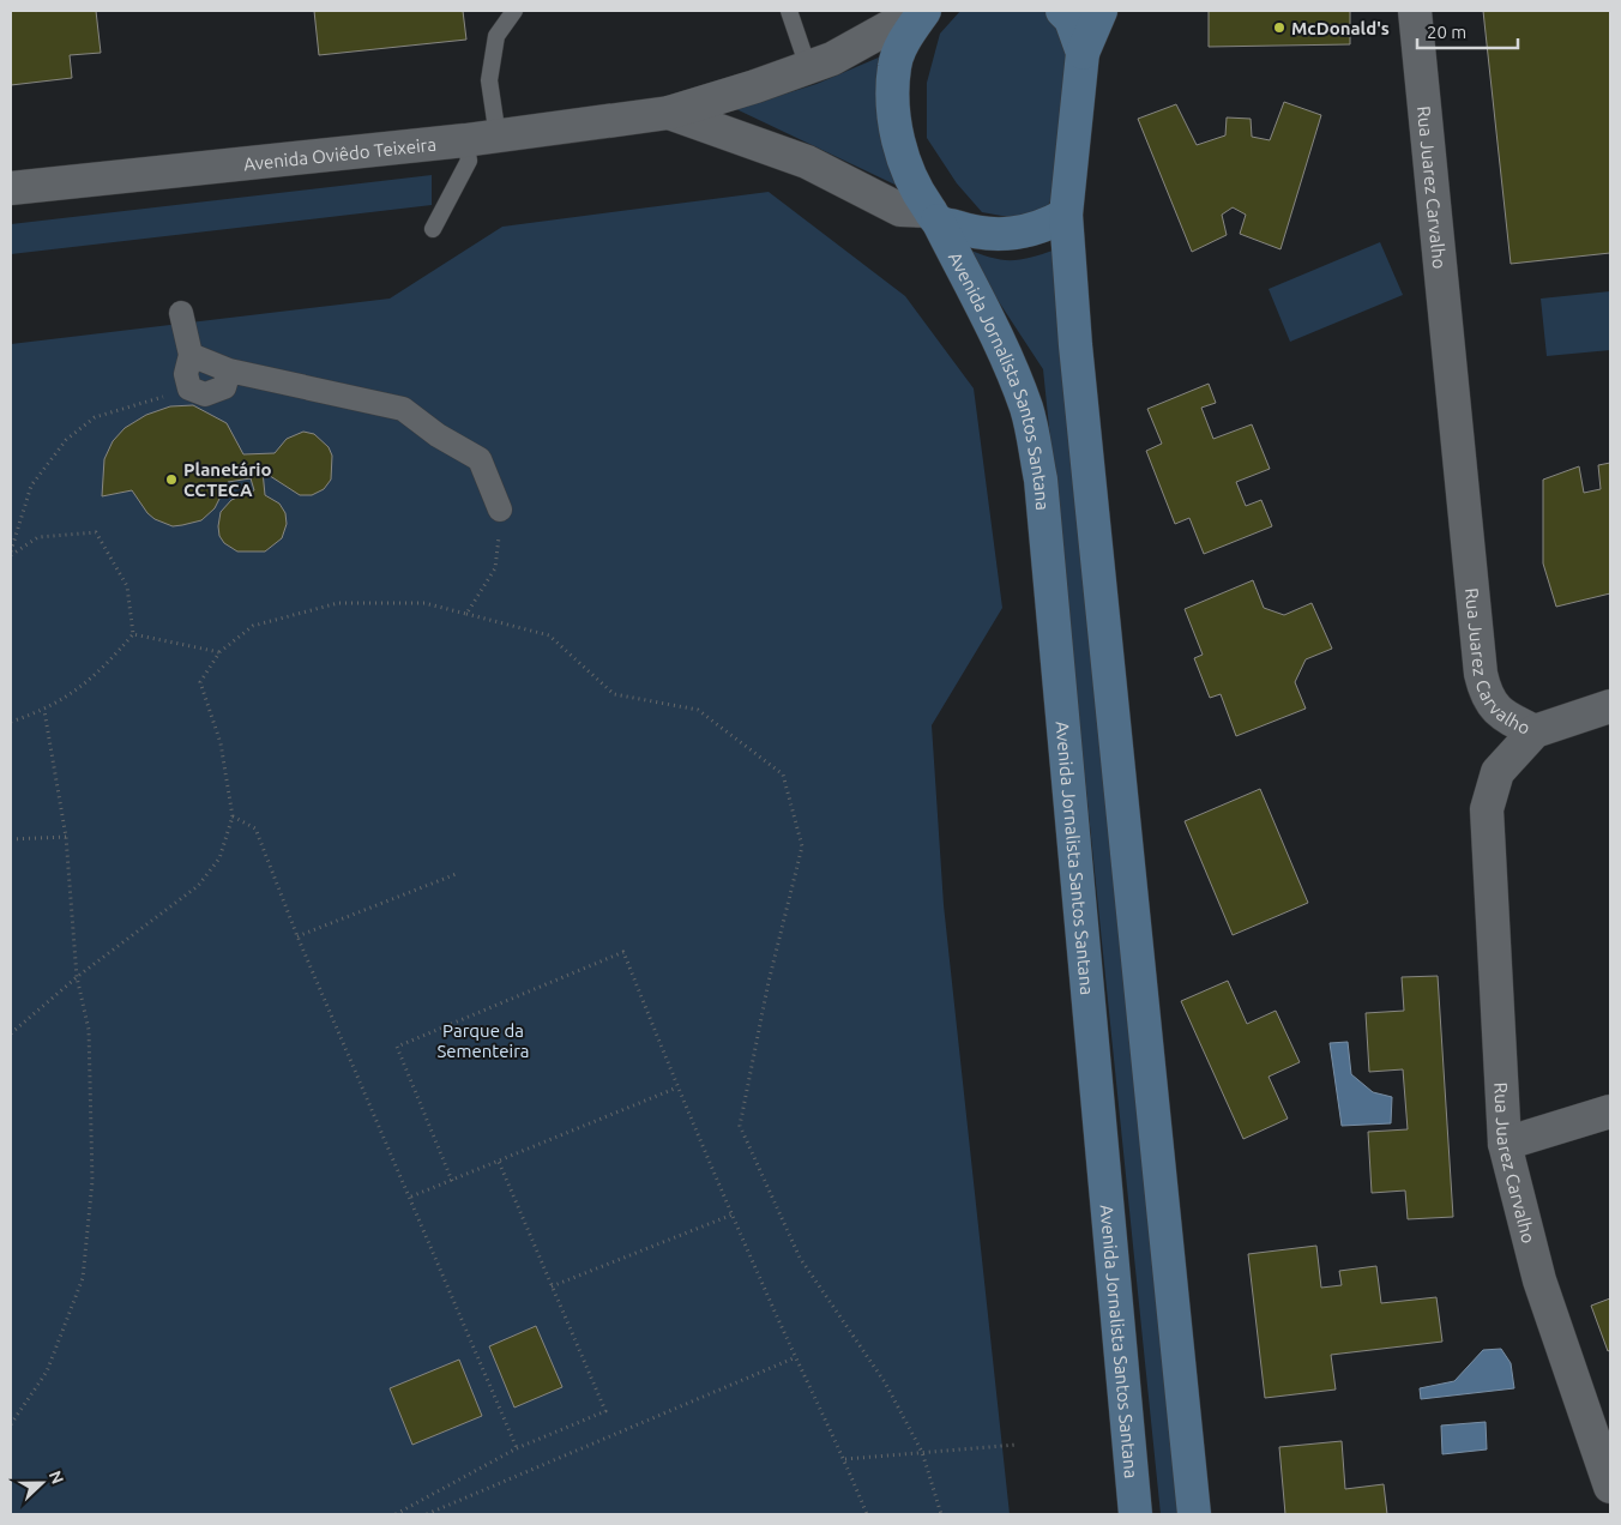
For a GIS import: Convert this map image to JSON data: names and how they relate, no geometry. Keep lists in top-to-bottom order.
{
  "streets": {
    "main road": ["Avenida Jornalista Santos Santana"],
    "street": ["Avenida Oviêdo Teixeira", "Rua Juarez Carvalho"]
  },
  "crossings": [
    ["Avenida Oviêdo Teixeira", "Avenida Jornalista Santos Santana"]
  ],
  "parks": ["Parque da Sementeira"],
  "places": ["McDonald's", "Planetário CCTECA"],
  "scale_bar": "20 m",
  "north": "right"
}
